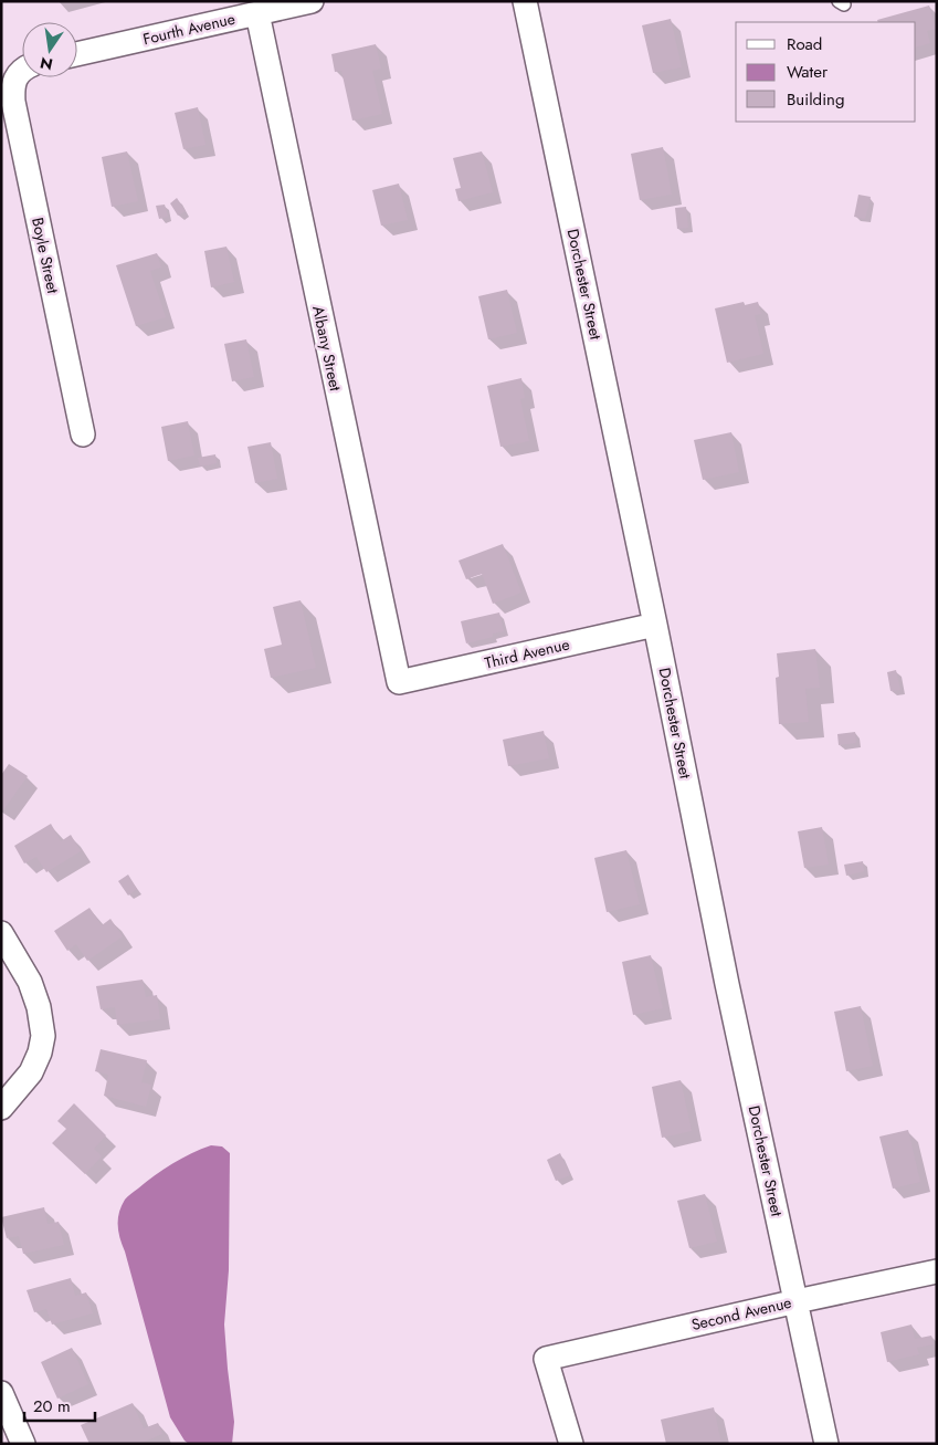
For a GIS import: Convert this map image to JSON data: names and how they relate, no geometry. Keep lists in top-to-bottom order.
{
  "streets": {
    "street": [
      "Fourth Avenue",
      "Boyle Street",
      "Dorchester Street",
      "Albany Street",
      "Third Avenue",
      "Second Avenue"
    ]
  },
  "crossings": [
    ["Fourth Avenue", "Albany Street"],
    ["Dorchester Street", "Third Avenue"],
    ["Dorchester Street", "Second Avenue"],
    ["Albany Street", "Third Avenue"]
  ],
  "legend": ["Road", "Water", "Building"],
  "scale_bar": "20 m",
  "north": "bottom"
}
